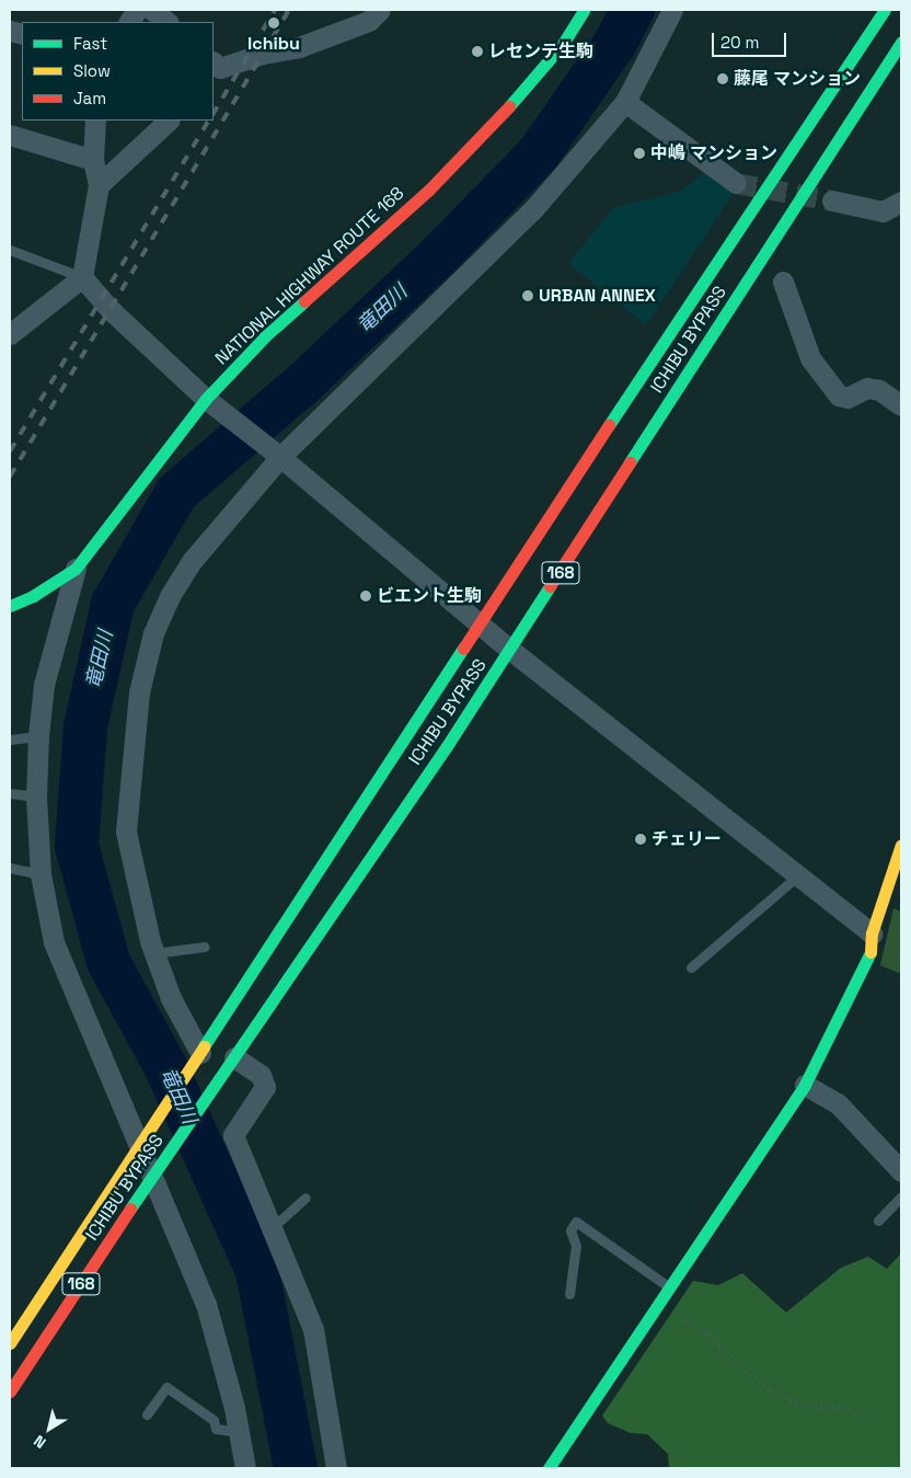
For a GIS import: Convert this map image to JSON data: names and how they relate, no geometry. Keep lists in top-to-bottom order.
{
  "streets": {
    "main road": ["NATIONAL HIGHWAY ROUTE 168", "ICHIBU BYPASS", "168"]
  },
  "water": ["竜田川"],
  "places": [
    "Ichibu",
    "レセンテ生駒",
    "藤尾 マンション",
    "中嶋 マンション",
    "URBAN ANNEX",
    "ビエント生駒",
    "チェリー"
  ],
  "legend": ["Fast", "Slow", "Jam"],
  "scale_bar": "20 m",
  "north": "bottom left"
}
